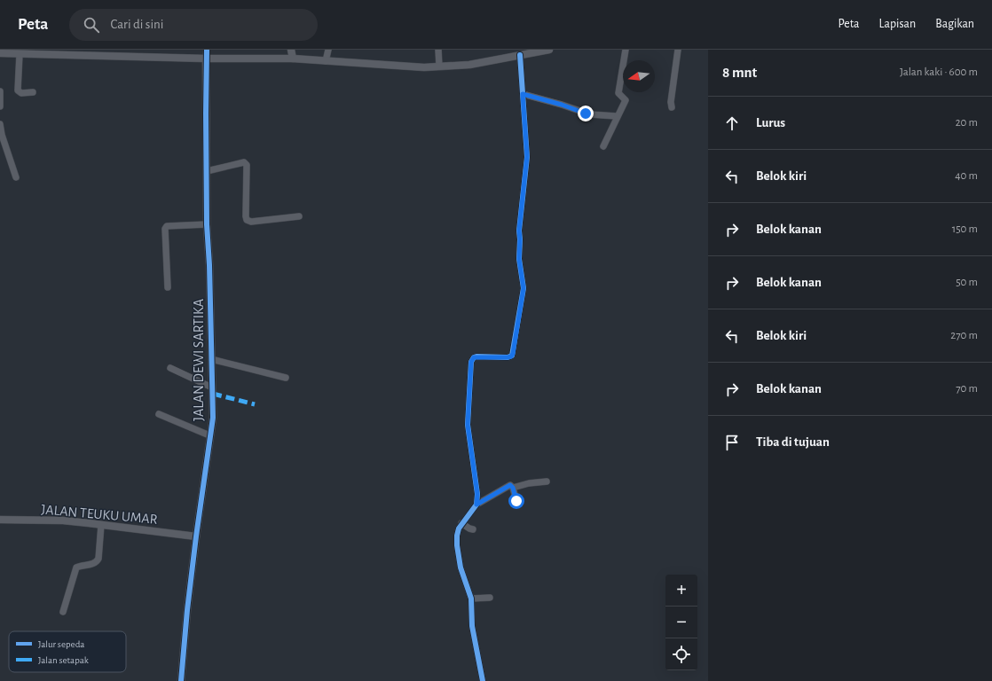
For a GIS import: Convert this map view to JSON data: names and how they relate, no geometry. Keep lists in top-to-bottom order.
{
  "streets": {
    "street": ["JALAN DEWI SARTIKA", "JALAN TEUKU UMAR"]
  },
  "crossings": [
    ["JALAN DEWI SARTIKA", "JALAN TEUKU UMAR"]
  ],
  "legend": ["Jalur sepeda", "Jalan setapak"],
  "north": "left",
  "page": {
    "header": "Peta",
    "search": "Cari di sini",
    "nav": ["Peta", "Lapisan", "Bagikan"],
    "heading": ["8 mnt", "Jalan kaki · 600 m"],
    "list": [
      ["Lurus", "20 m"],
      ["Belok kiri", "40 m"],
      ["Belok kanan", "150 m"],
      ["Belok kanan", "50 m"],
      ["Belok kiri", "270 m"],
      ["Belok kanan", "70 m"],
      "Tiba di tujuan"
    ],
    "map_buttons": ["+", "−"]
  }
}
